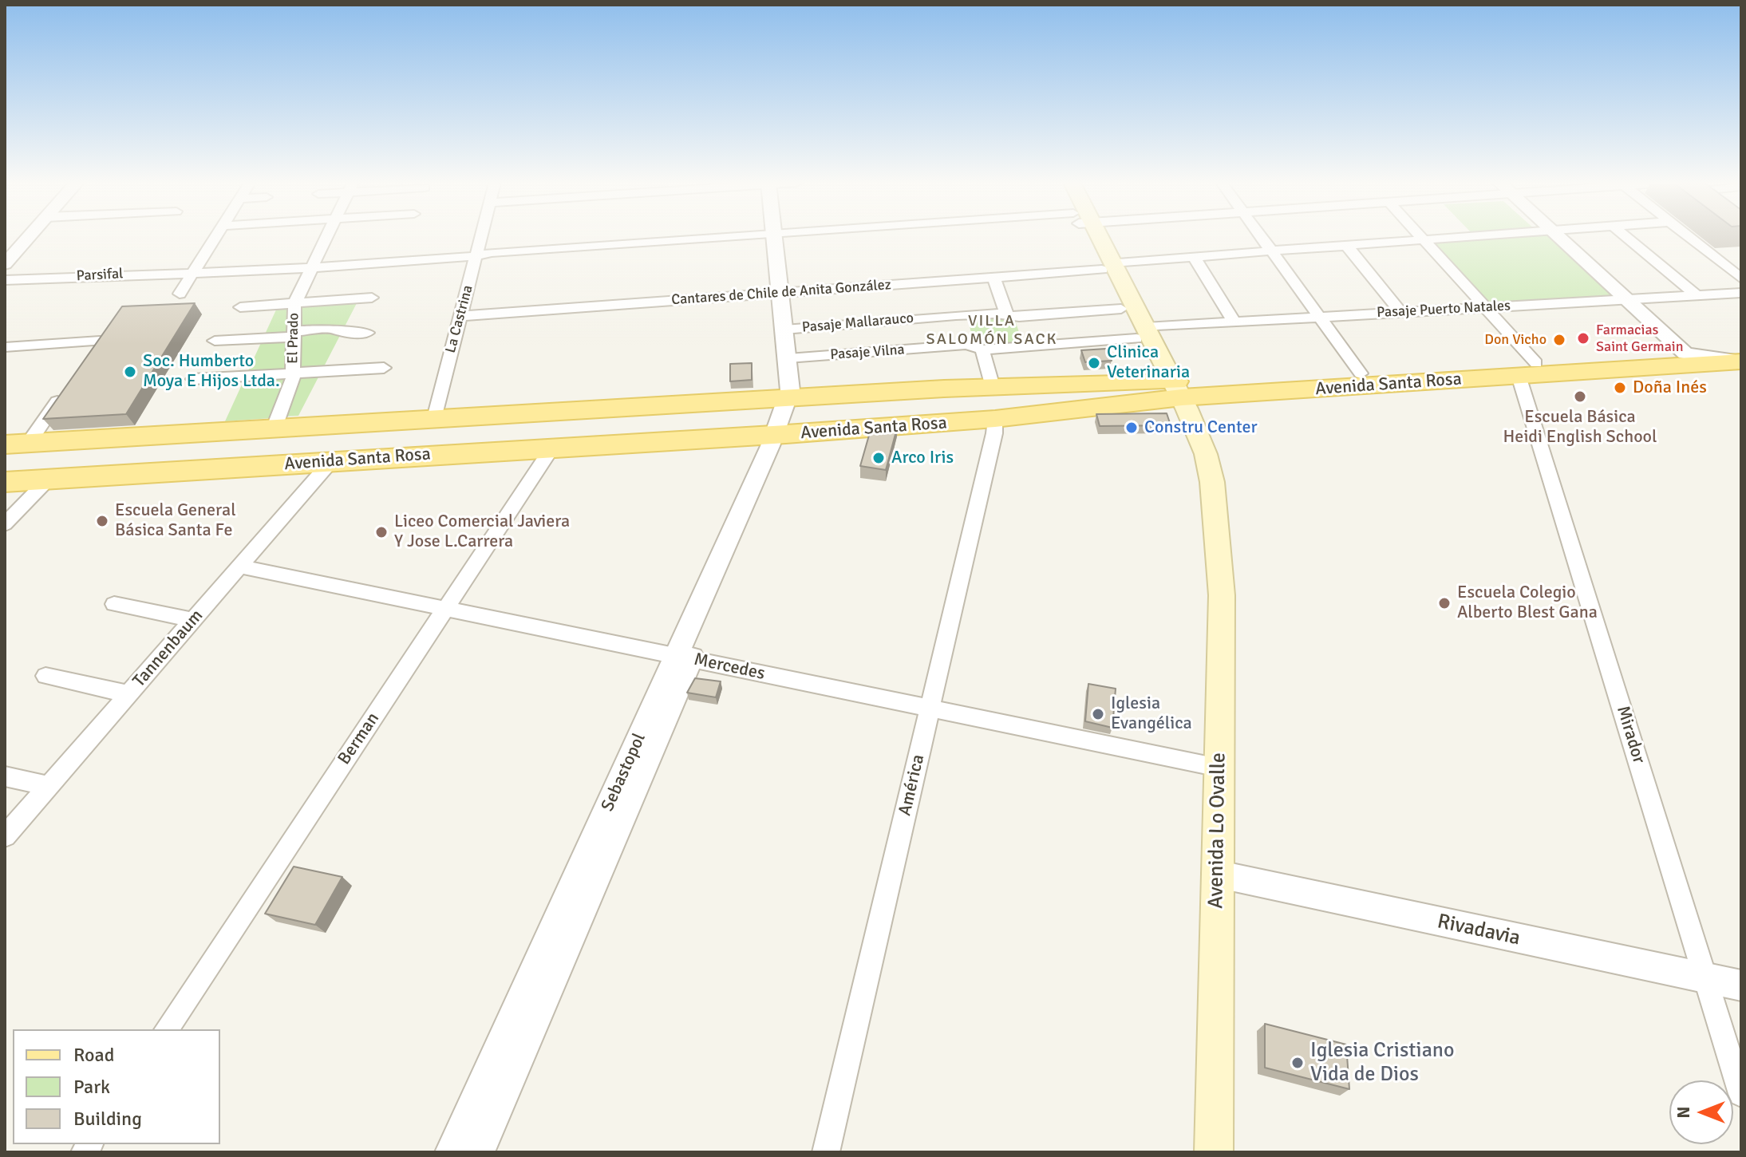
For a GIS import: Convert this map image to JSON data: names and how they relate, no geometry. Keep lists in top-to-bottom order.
{
  "streets": {
    "main road": ["Avenida Santa Rosa", "Avenida Lo Ovalle"],
    "street": [
      "Parsifal",
      "Cantares de Chile de Anita González",
      "Pasaje Puerto Natales",
      "La Castrina",
      "Pasaje Mallarauco",
      "El Prado",
      "Pasaje Vilna",
      "Tannenbaum",
      "Mercedes",
      "Mirador",
      "Berman",
      "Sebastopol",
      "América",
      "Rivadavia"
    ]
  },
  "crossings": [
    ["Parsifal", "La Castrina"],
    ["Parsifal", "El Prado"],
    ["Cantares de Chile de Anita González", "La Castrina"],
    ["Cantares de Chile de Anita González", "Sebastopol"],
    ["Cantares de Chile de Anita González", "Avenida Lo Ovalle"],
    ["Pasaje Puerto Natales", "Pasaje Vilna"],
    ["Pasaje Puerto Natales", "Avenida Lo Ovalle"],
    ["La Castrina", "Avenida Santa Rosa"],
    ["Pasaje Mallarauco", "Sebastopol"],
    ["Pasaje Mallarauco", "Avenida Lo Ovalle"],
    ["El Prado", "Avenida Santa Rosa"],
    ["Pasaje Vilna", "Sebastopol"],
    ["Pasaje Vilna", "Avenida Lo Ovalle"],
    ["Avenida Santa Rosa", "Tannenbaum"],
    ["Avenida Santa Rosa", "Mirador"],
    ["Avenida Santa Rosa", "Berman"],
    ["Avenida Santa Rosa", "Sebastopol"],
    ["Avenida Santa Rosa", "América"],
    ["Avenida Santa Rosa", "Avenida Lo Ovalle"],
    ["Tannenbaum", "Mercedes"],
    ["Mercedes", "Berman"],
    ["Mercedes", "Sebastopol"],
    ["Mercedes", "América"],
    ["Mercedes", "Avenida Lo Ovalle"],
    ["Mirador", "Rivadavia"],
    ["Avenida Lo Ovalle", "Rivadavia"]
  ],
  "districts": ["VILLA SALOMÓN SACK"],
  "places": [
    "Farmacias Saint Germain",
    "Don Vicho",
    "Clinica Veterinaria",
    "Soc. Humberto Moya E Hijos Ltda.",
    "Doña Inés",
    "Escuela Básica Heidi English School",
    "Constru Center",
    "Arco Iris",
    "Escuela General Básica Santa Fe",
    "Liceo Comercial Javiera Y Jose L.Carrera",
    "Escuela Colegio Alberto Blest Gana",
    "Iglesia Evangélica",
    "Iglesia Cristiano Vida de Dios"
  ],
  "legend": ["Road", "Park", "Building"],
  "north": "left"
}
